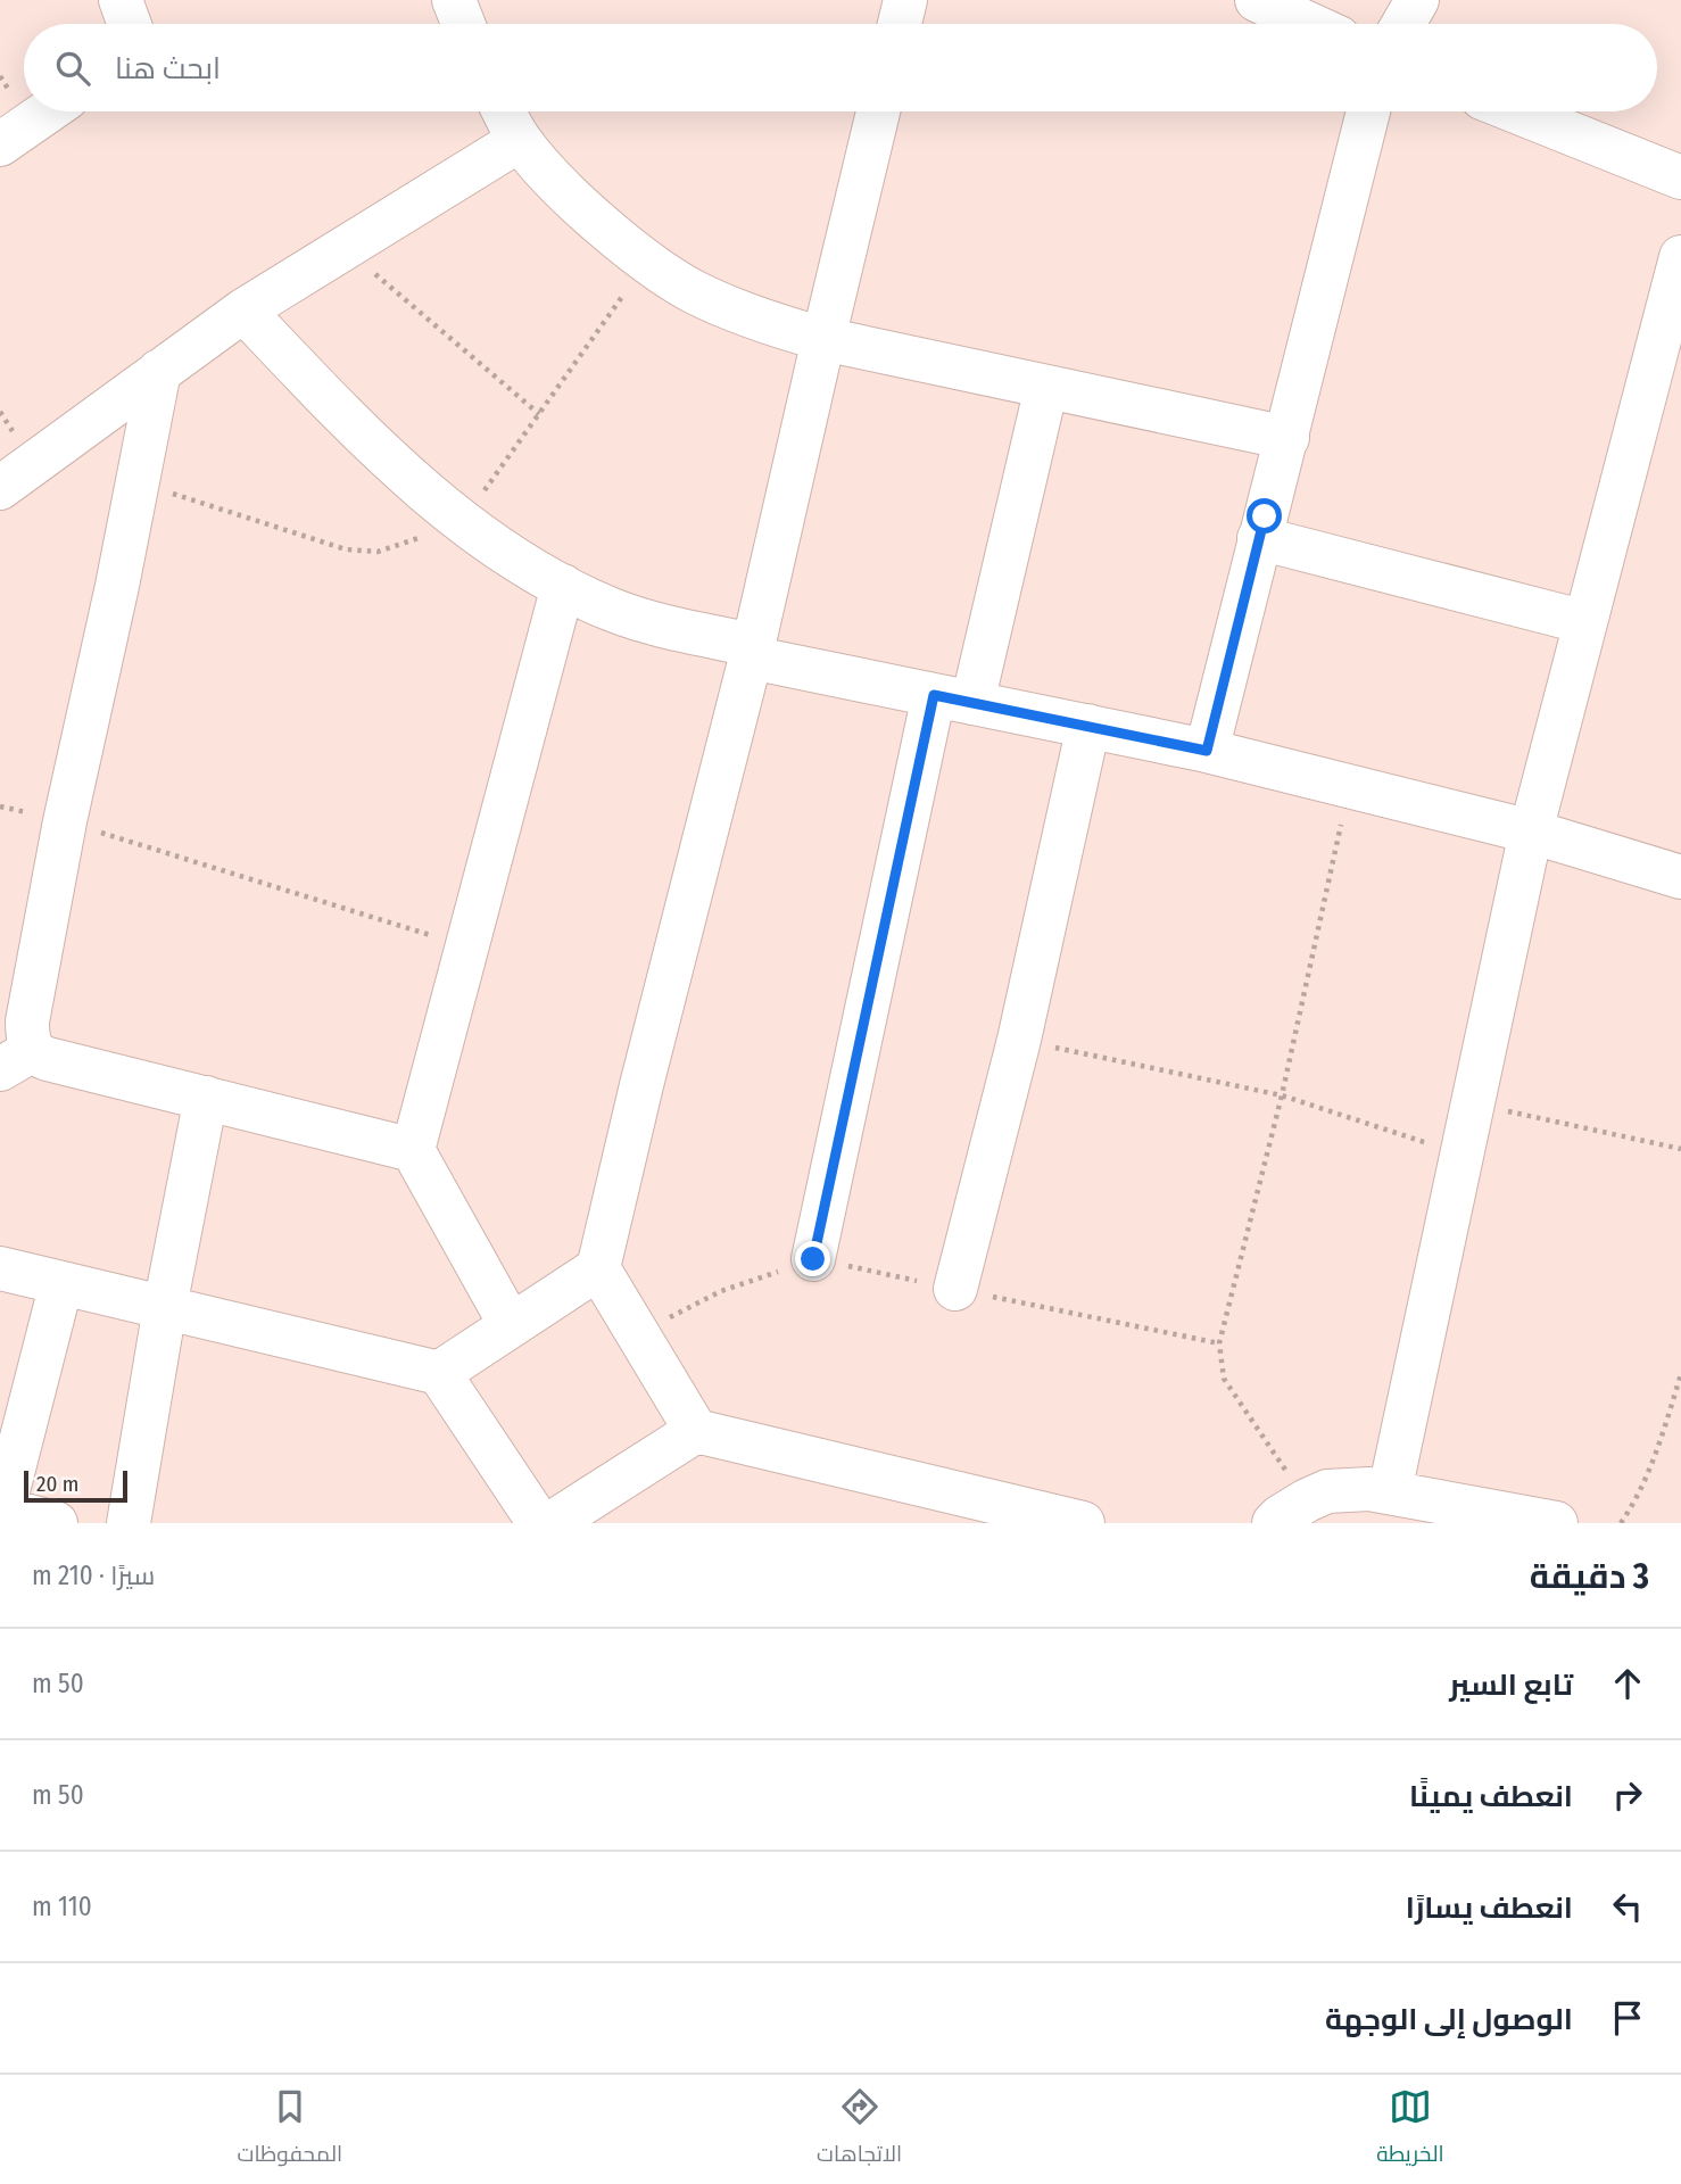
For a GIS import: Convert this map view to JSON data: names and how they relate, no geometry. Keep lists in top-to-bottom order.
{
  "scale_bar": "20 m",
  "page": {
    "search": "ابحث هنا",
    "scale": "20 m",
    "heading": ["3 دقيقة", "سيرًا · 210 m"],
    "list": [
      ["تابع السير", "50 m"],
      ["انعطف يمينًا", "50 m"],
      ["انعطف يسارًا", "110 m"],
      "الوصول إلى الوجهة"
    ],
    "nav": ["الخريطة", "الاتجاهات", "المحفوظات"]
  }
}
